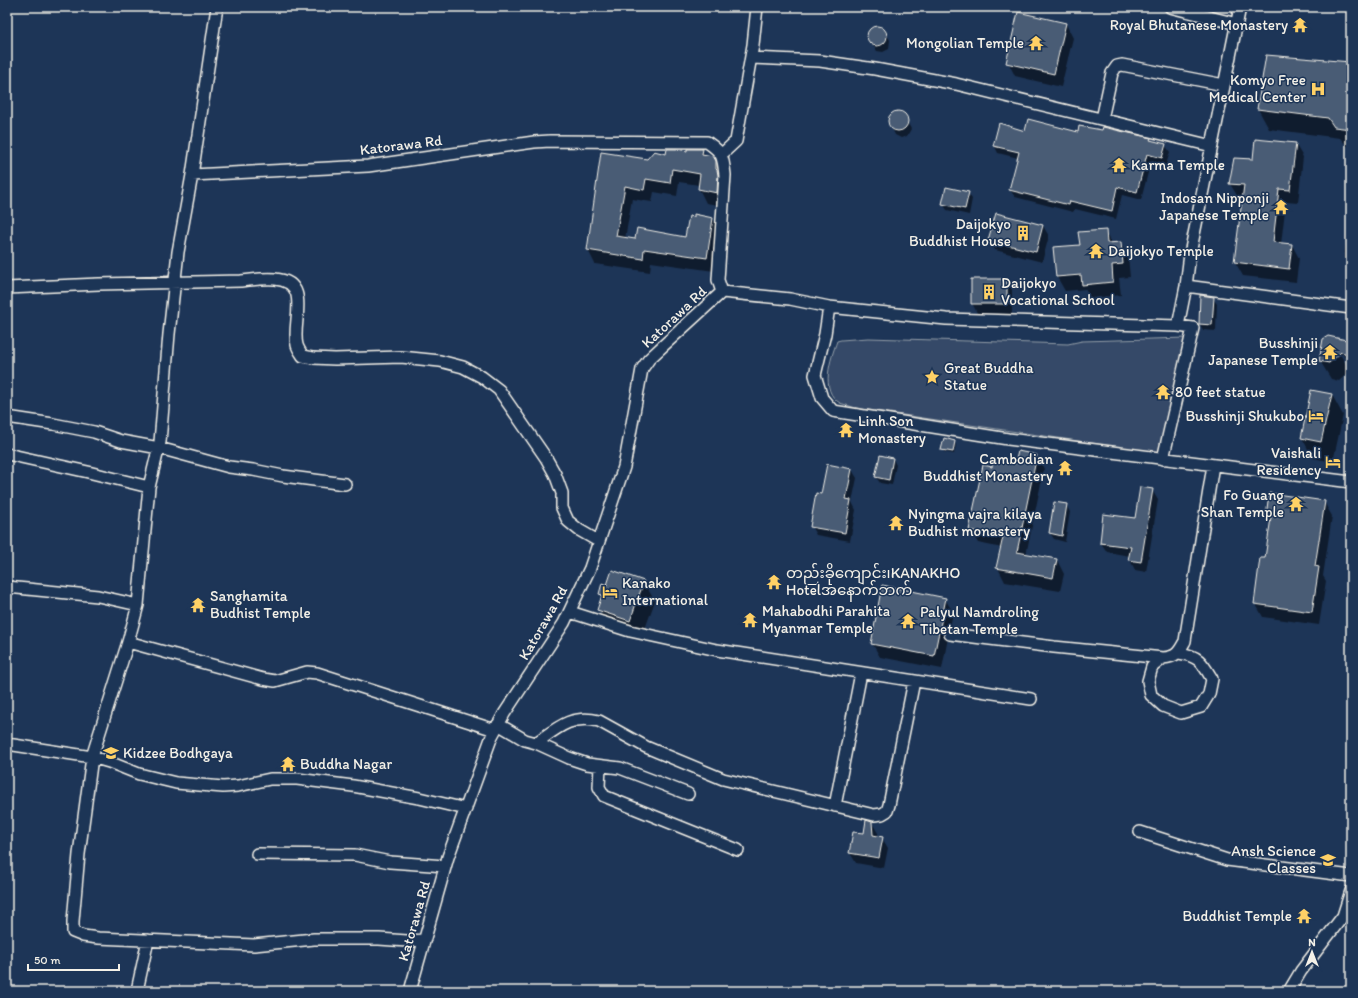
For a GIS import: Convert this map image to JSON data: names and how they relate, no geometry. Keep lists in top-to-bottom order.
{
  "streets": {
    "street": ["Katorawa Rd"]
  },
  "places": {
    "temple": [
      "Royal Bhutanese Monastery",
      "Mongolian Temple",
      "Karma Temple",
      "Indosan Nipponji Japanese Temple",
      "Daijokyo Temple",
      "Busshinji Japanese Temple",
      "80 feet statue",
      "Linh Son Monastery",
      "Cambodian Buddhist Monastery",
      "Fo Guang Shan Temple",
      "Nyingma vajra kilaya Budhist monastery",
      "တည်းခိုကျောင်း၊KANAKHO Hotelအနောက်ဘက်",
      "Sanghamita Budhist Temple",
      "Mahabodhi Parahita Myanmar Temple",
      "Palyul Namdroling Tibetan Temple",
      "Buddha Nagar",
      "Buddhist Temple"
    ],
    "hospital": ["Komyo Free Medical Center"],
    "building": ["Daijokyo Buddhist House", "Daijokyo Vocational School"],
    "place": ["Great Buddha Statue"],
    "hotel": ["Busshinji Shukubo", "Vaishali Residency", "Kanako International"],
    "school or university": ["Kidzee Bodhgaya", "Ansh Science Classes"]
  },
  "scale_bar": "50 m",
  "north": "top"
}
